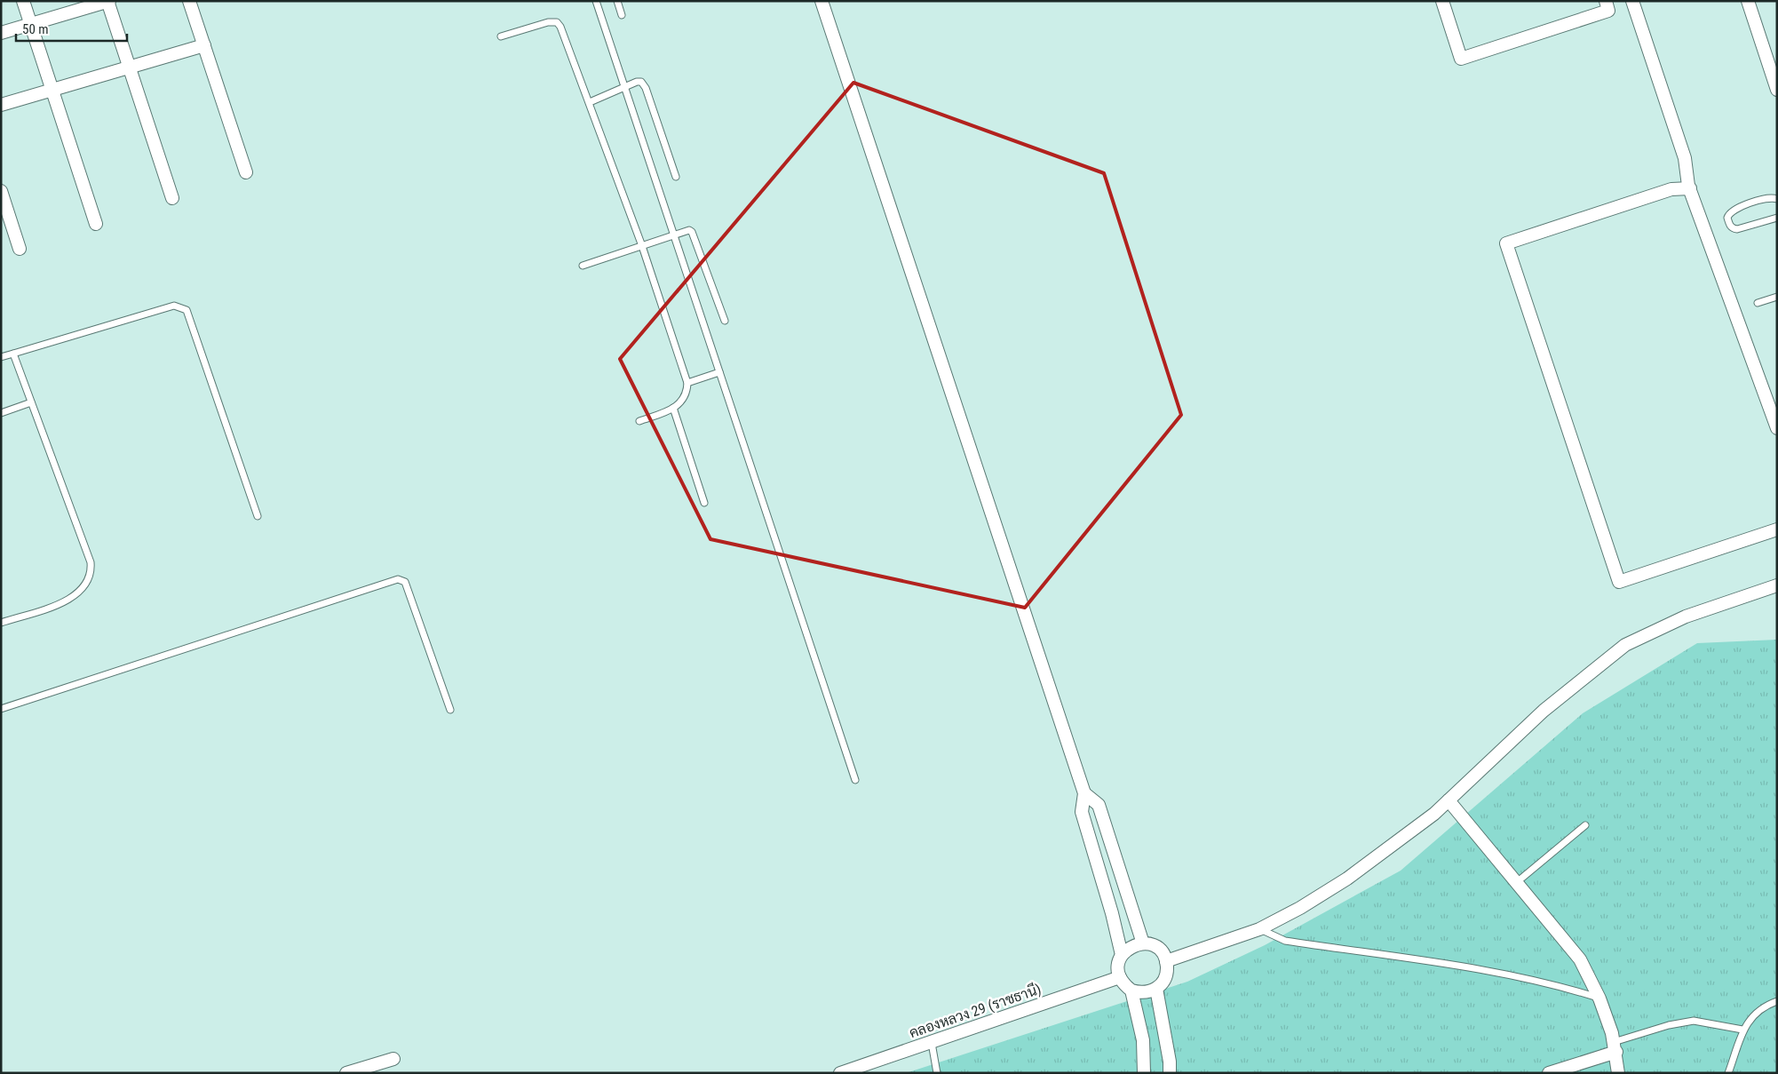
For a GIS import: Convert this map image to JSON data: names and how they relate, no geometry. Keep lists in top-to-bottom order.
{
  "streets": {
    "street": ["คลองหลวง 29 (ราชธานี)"]
  },
  "scale_bar": "50 m"
}
